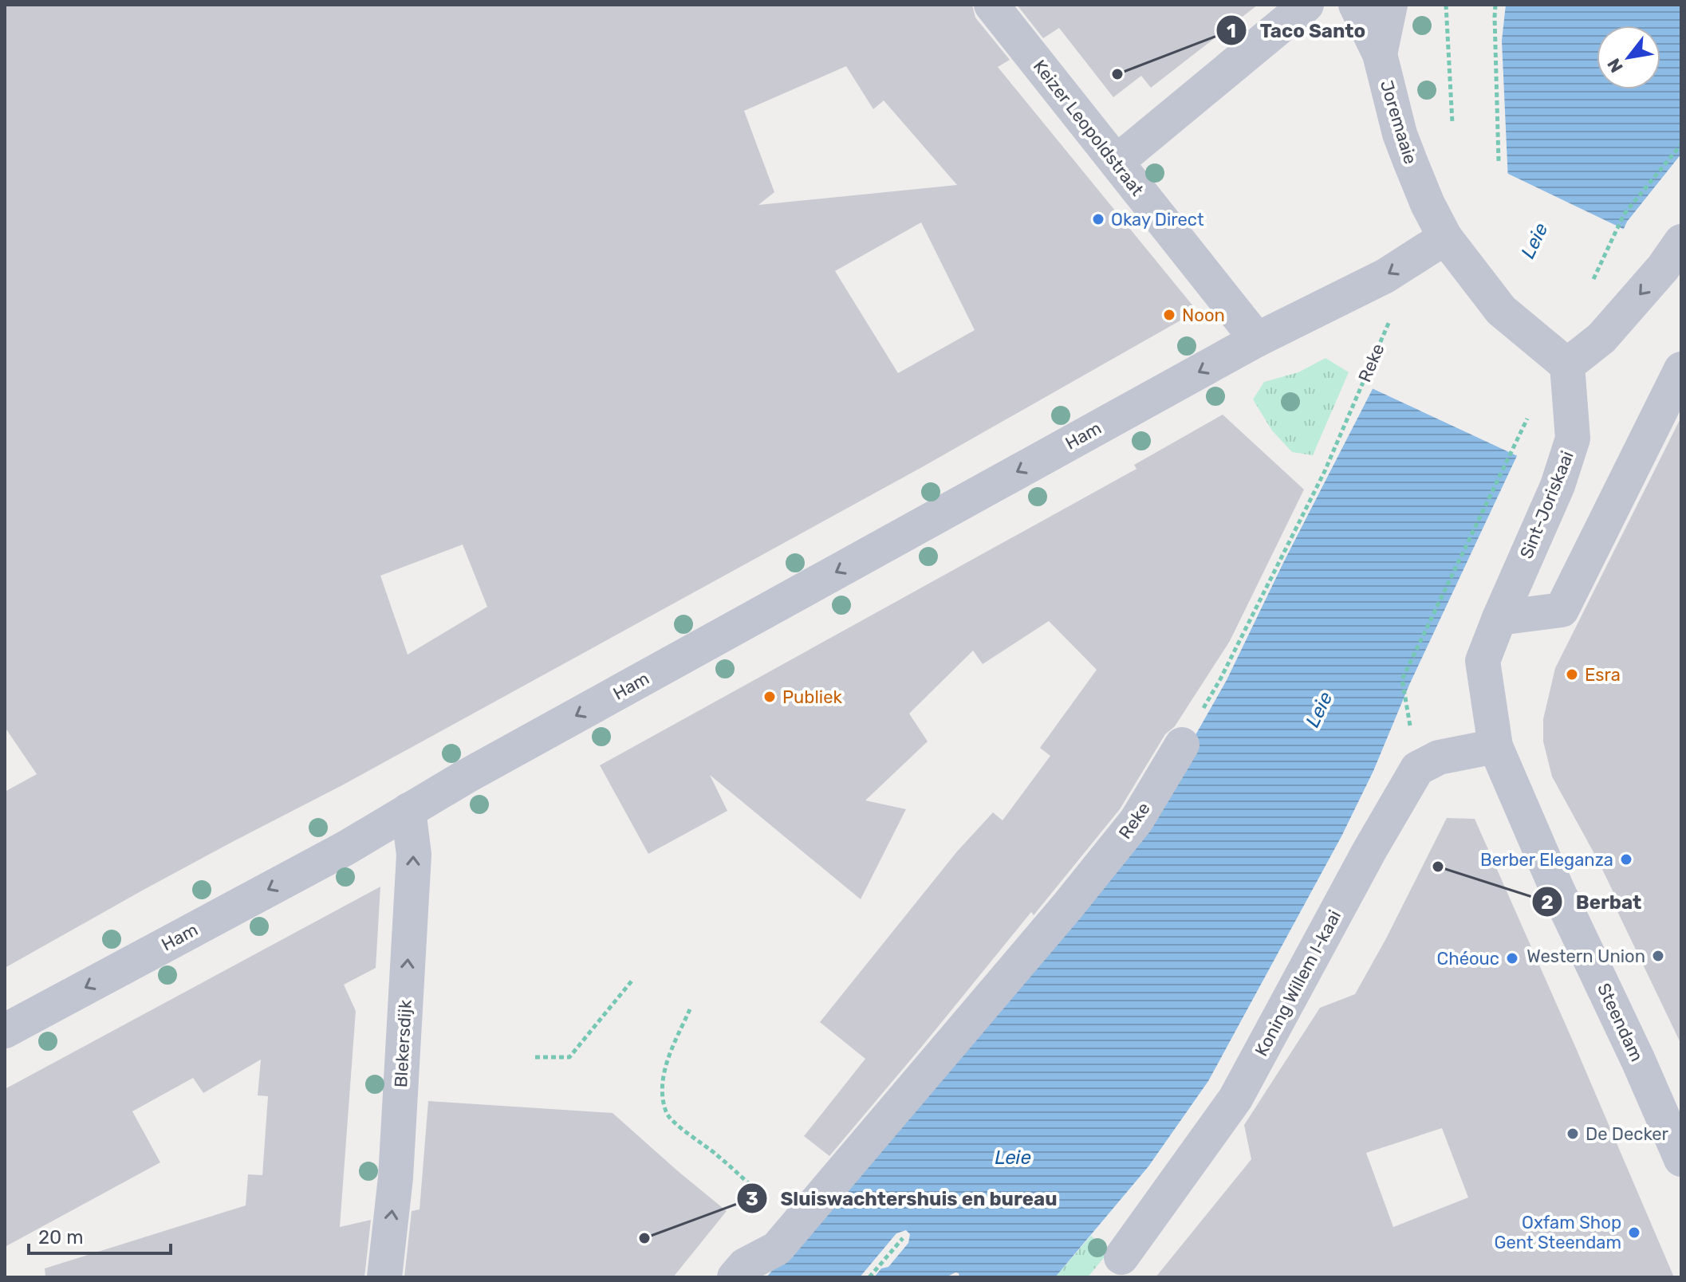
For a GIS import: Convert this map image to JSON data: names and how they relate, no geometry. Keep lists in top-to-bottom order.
{
  "streets": {
    "street": [
      "Joremaaie",
      "Keizer Leopoldstraat",
      "Reke",
      "Ham",
      "Sint-Joriskaai",
      "Koning Willem I-kaai",
      "Steendam",
      "Blekersdijk"
    ]
  },
  "crossings": [
    ["Joremaaie", "Sint-Joriskaai"],
    ["Keizer Leopoldstraat", "Ham"],
    ["Ham", "Blekersdijk"],
    ["Sint-Joriskaai", "Steendam"]
  ],
  "one_way": ["Ham", "Blekersdijk"],
  "water": ["Leie"],
  "places": [
    "Taco Santo",
    "Okay Direct",
    "Noon",
    "Esra",
    "Publiek",
    "Berber Eleganza",
    "Berbat",
    "Western Union",
    "Chéouc",
    "De Decker",
    "Oxfam Shop Gent Steendam",
    "Sluiswachtershuis en bureau"
  ],
  "scale_bar": "20 m",
  "north": "bottom left"
}
